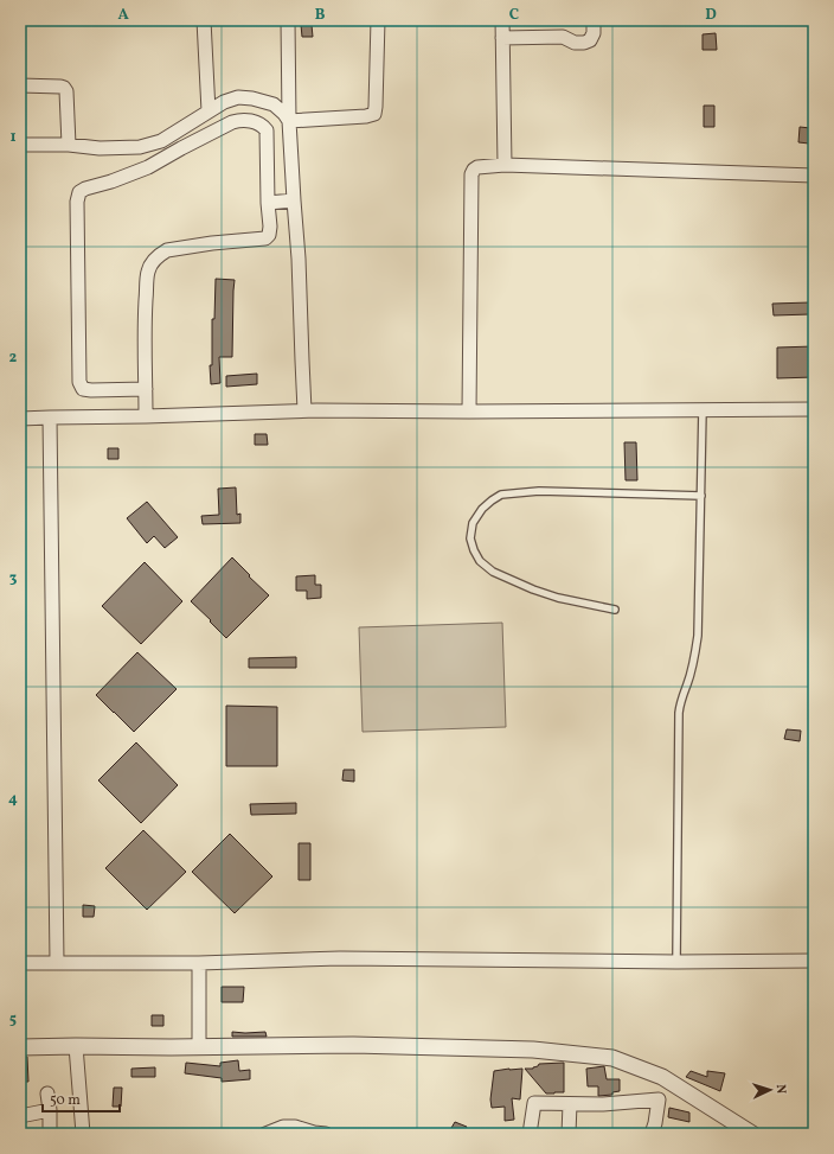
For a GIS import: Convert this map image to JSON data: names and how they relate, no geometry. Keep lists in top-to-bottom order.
{
  "scale_bar": "50 m",
  "north": "right",
  "grid": {
    "columns": [
      "A",
      "B",
      "C",
      "D"
    ],
    "rows": [
      "1",
      "2",
      "3",
      "4",
      "5"
    ]
  }
}
